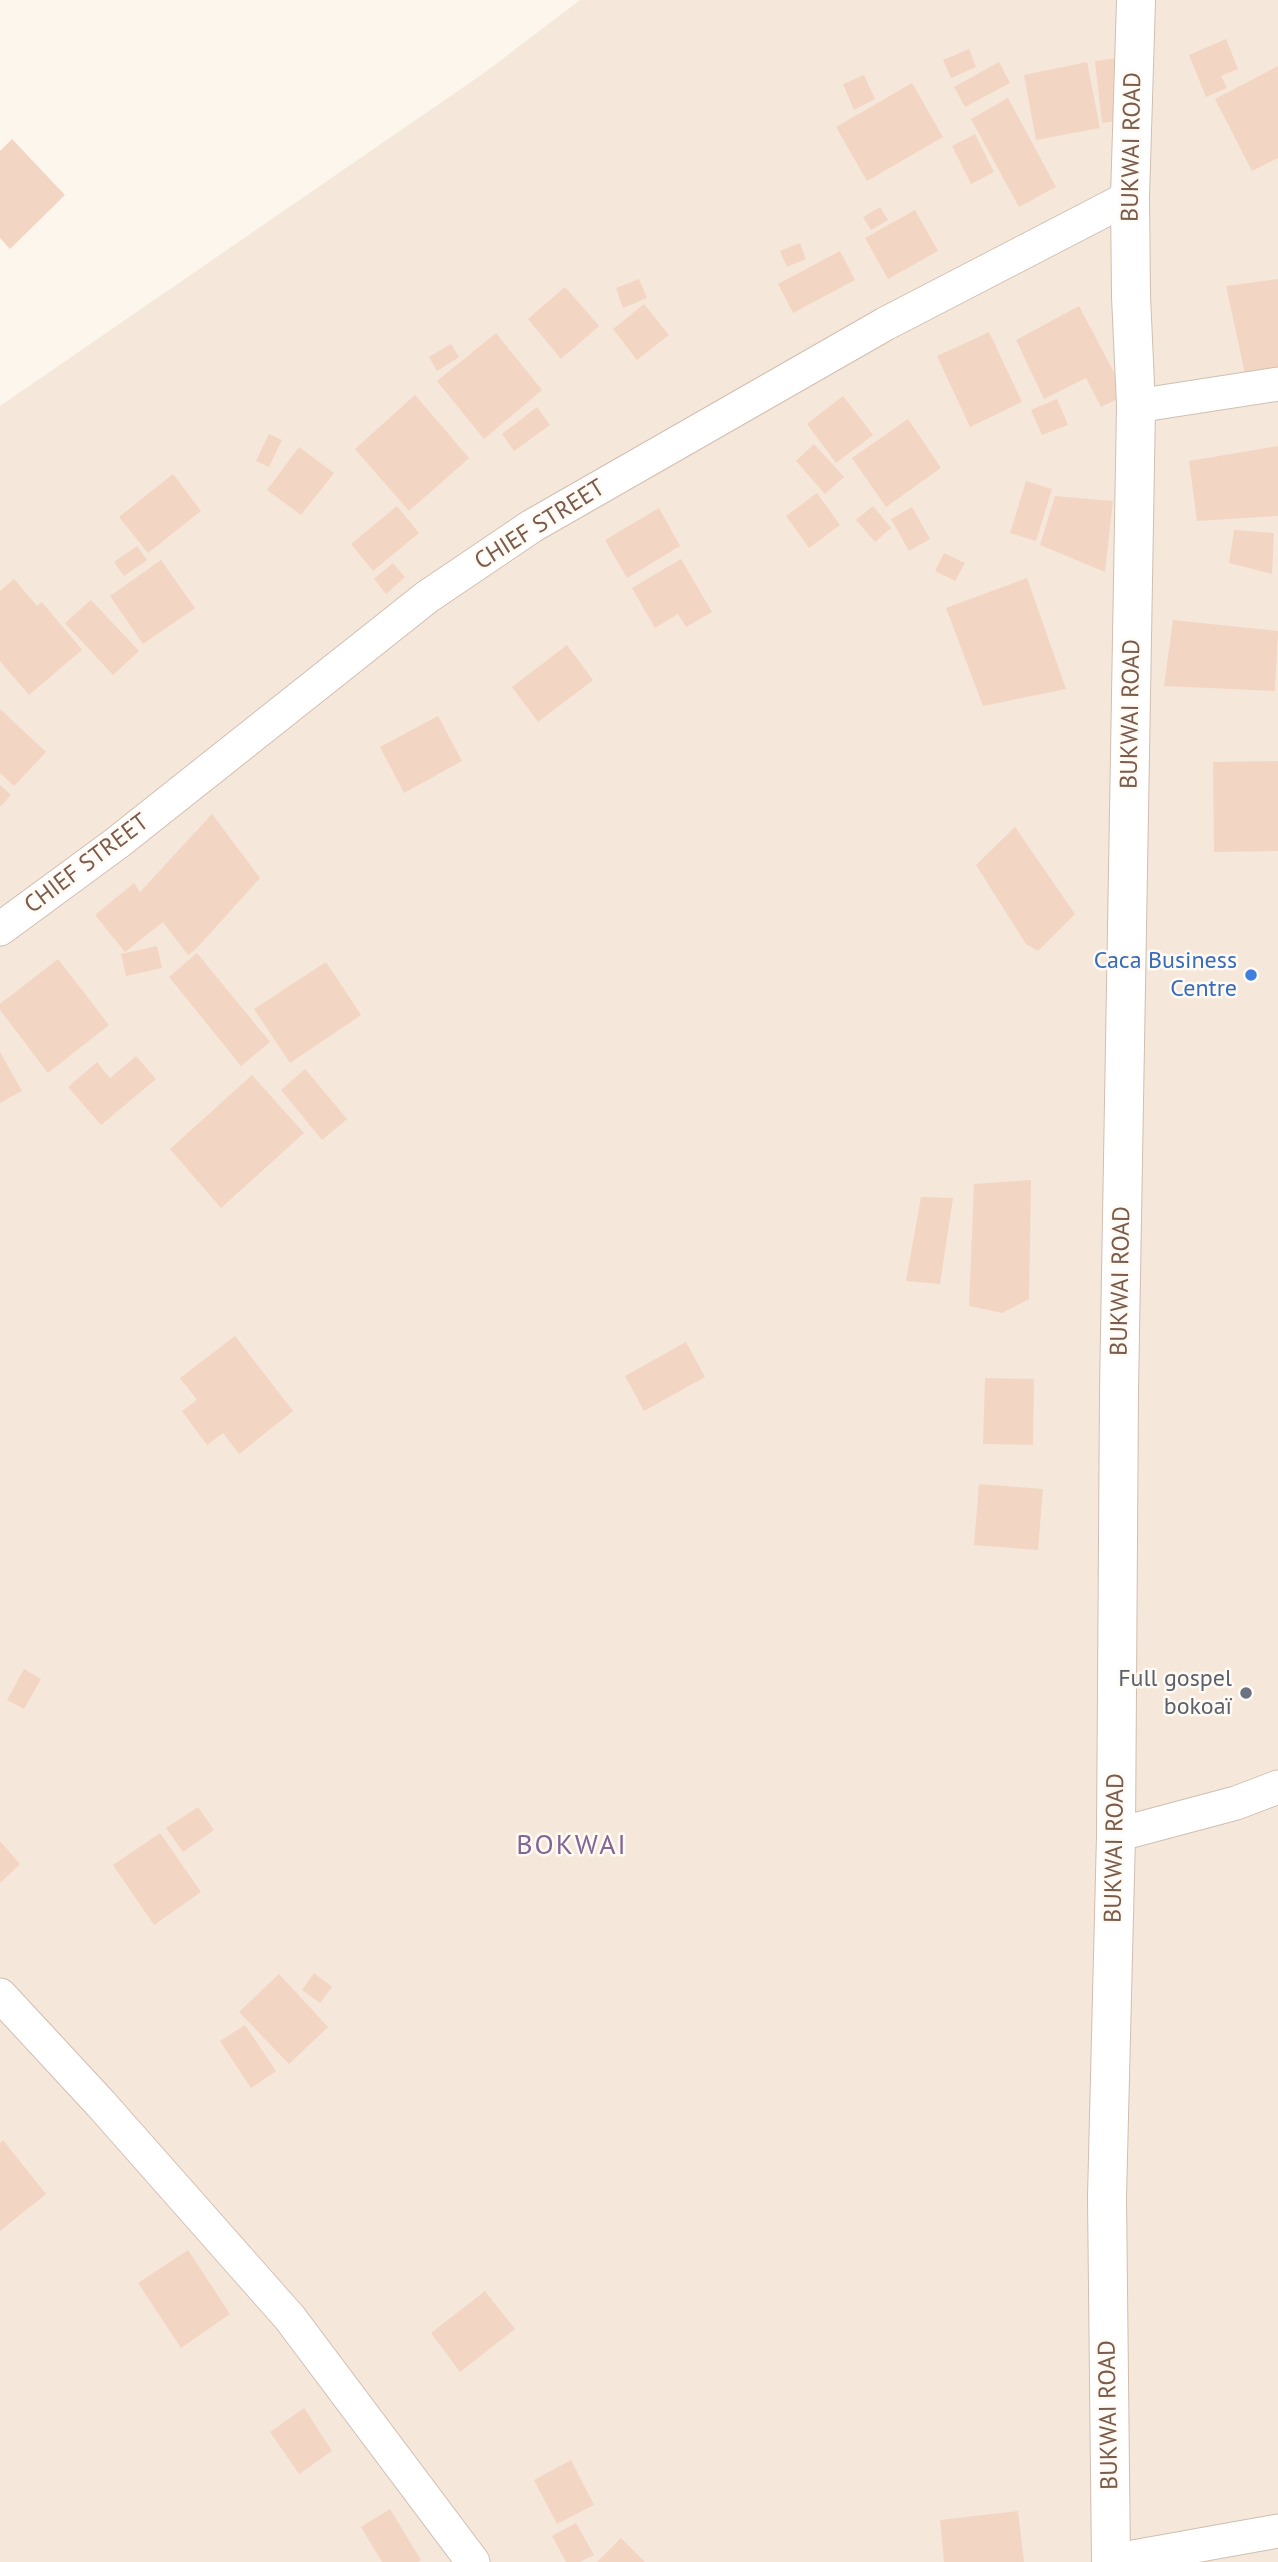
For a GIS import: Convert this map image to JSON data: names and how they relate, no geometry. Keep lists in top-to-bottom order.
{
  "streets": {
    "street": ["BUKWAI ROAD", "CHIEF STREET"]
  },
  "crossings": [
    ["BUKWAI ROAD", "CHIEF STREET"]
  ],
  "districts": ["BOKWAI"],
  "places": ["Caca Business Centre", "Full gospel bokoaï"]
}
